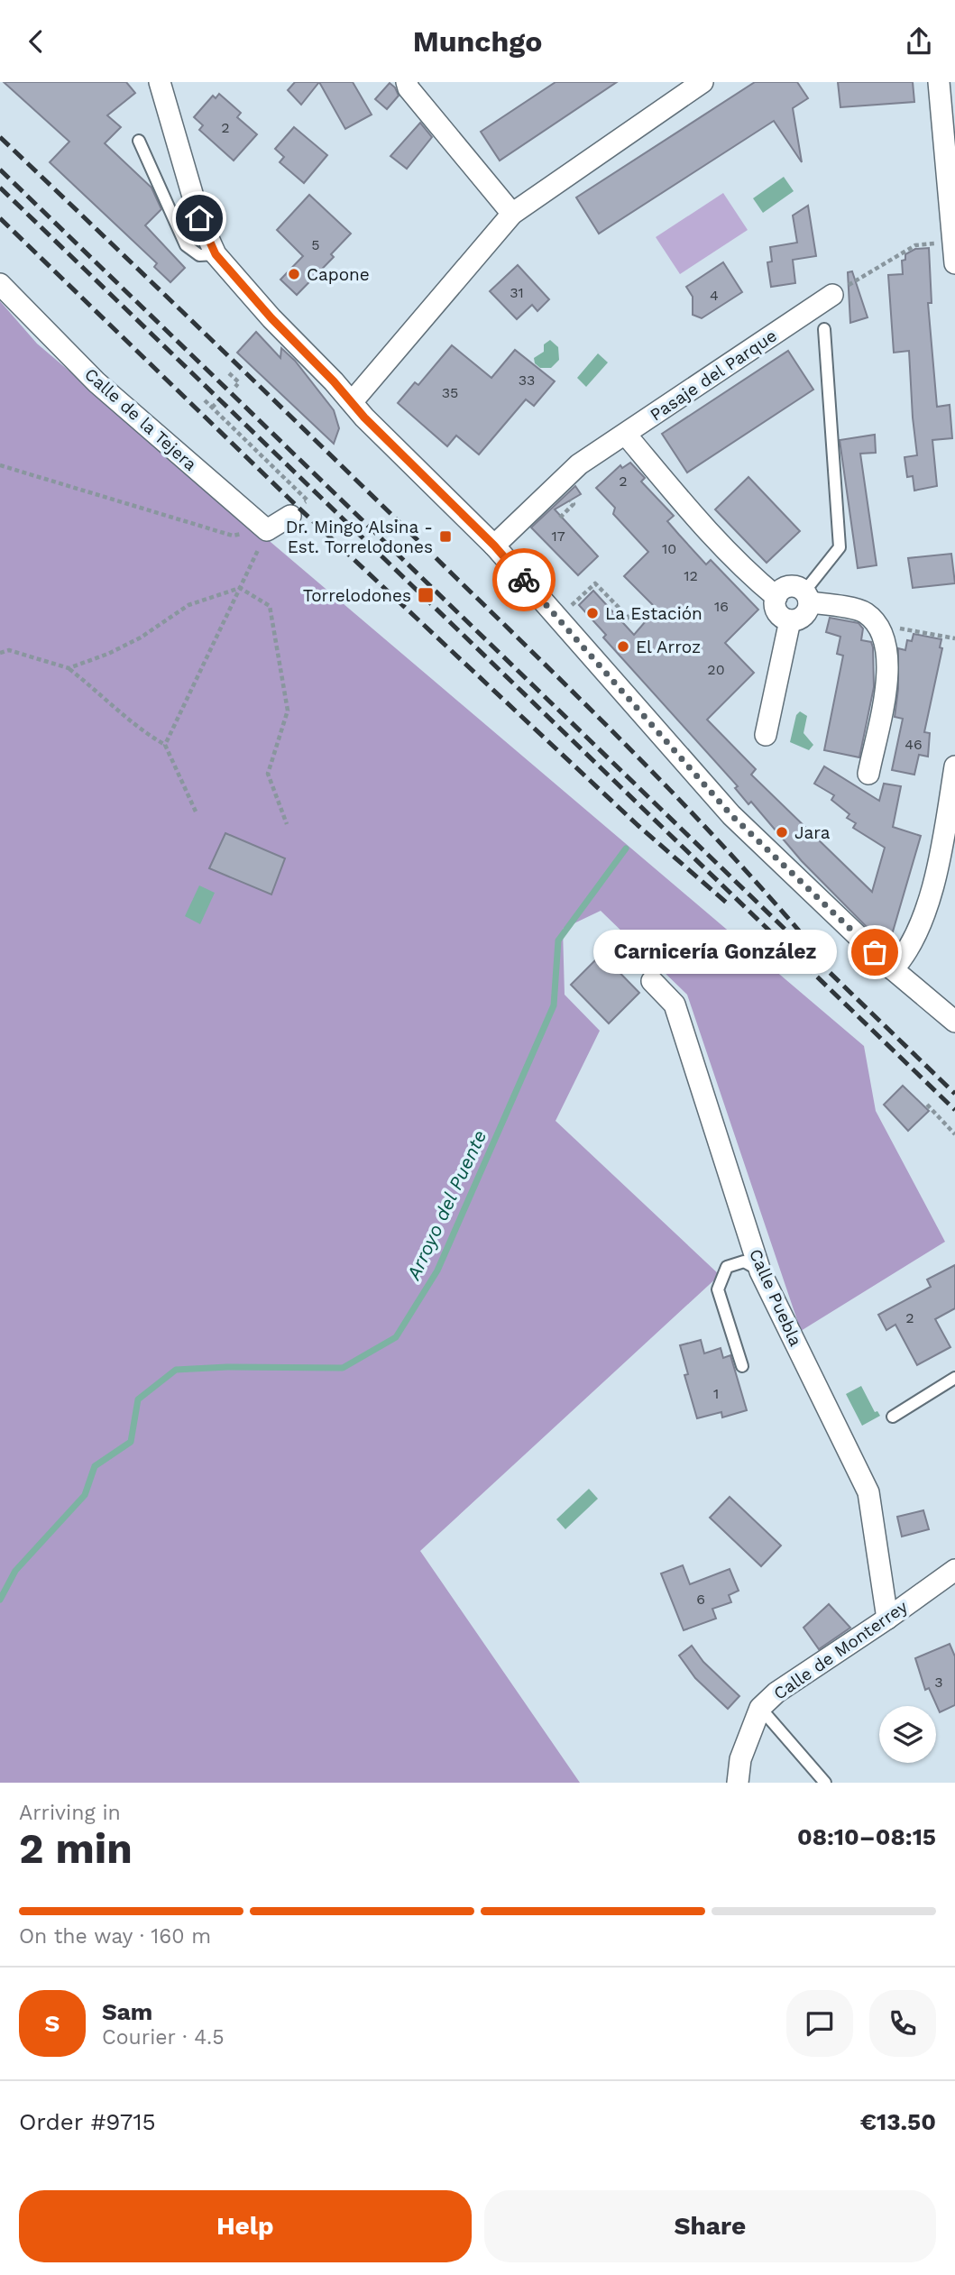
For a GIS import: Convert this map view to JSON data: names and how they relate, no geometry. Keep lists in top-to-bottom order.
{
  "streets": {
    "street": [
      "Pasaje del Parque",
      "Calle de la Tejera",
      "Calle Puebla",
      "Calle de Monterrey"
    ]
  },
  "crossings": [
    ["Calle Puebla", "Calle de Monterrey"]
  ],
  "water": ["Arroyo del Puente"],
  "places": {
    "other": [
      "Capone",
      "La Estación",
      "El Arroz",
      "Jara",
      "Carnicería González"
    ],
    "transit": ["Dr. Mingo Alsina - Est. Torrelodones", "Torrelodones"]
  },
  "house_numbers": [
    "2",
    "5",
    "31",
    "4",
    "33",
    "35",
    "2",
    "17",
    "10",
    "12",
    "16",
    "20",
    "46",
    "2",
    "1",
    "6",
    "3"
  ],
  "page": {
    "header": "Munchgo",
    "bubble": "Carnicería González",
    "heading": ["2 min", "Arriving in", "08:10–08:15"],
    "panel": [
      "Sam",
      "Courier · 4.5",
      "Order #9715",
      "€13.50"
    ],
    "bar": "On the way · 160 m",
    "round": "S",
    "buttons": ["Help", "Share"]
  }
}
